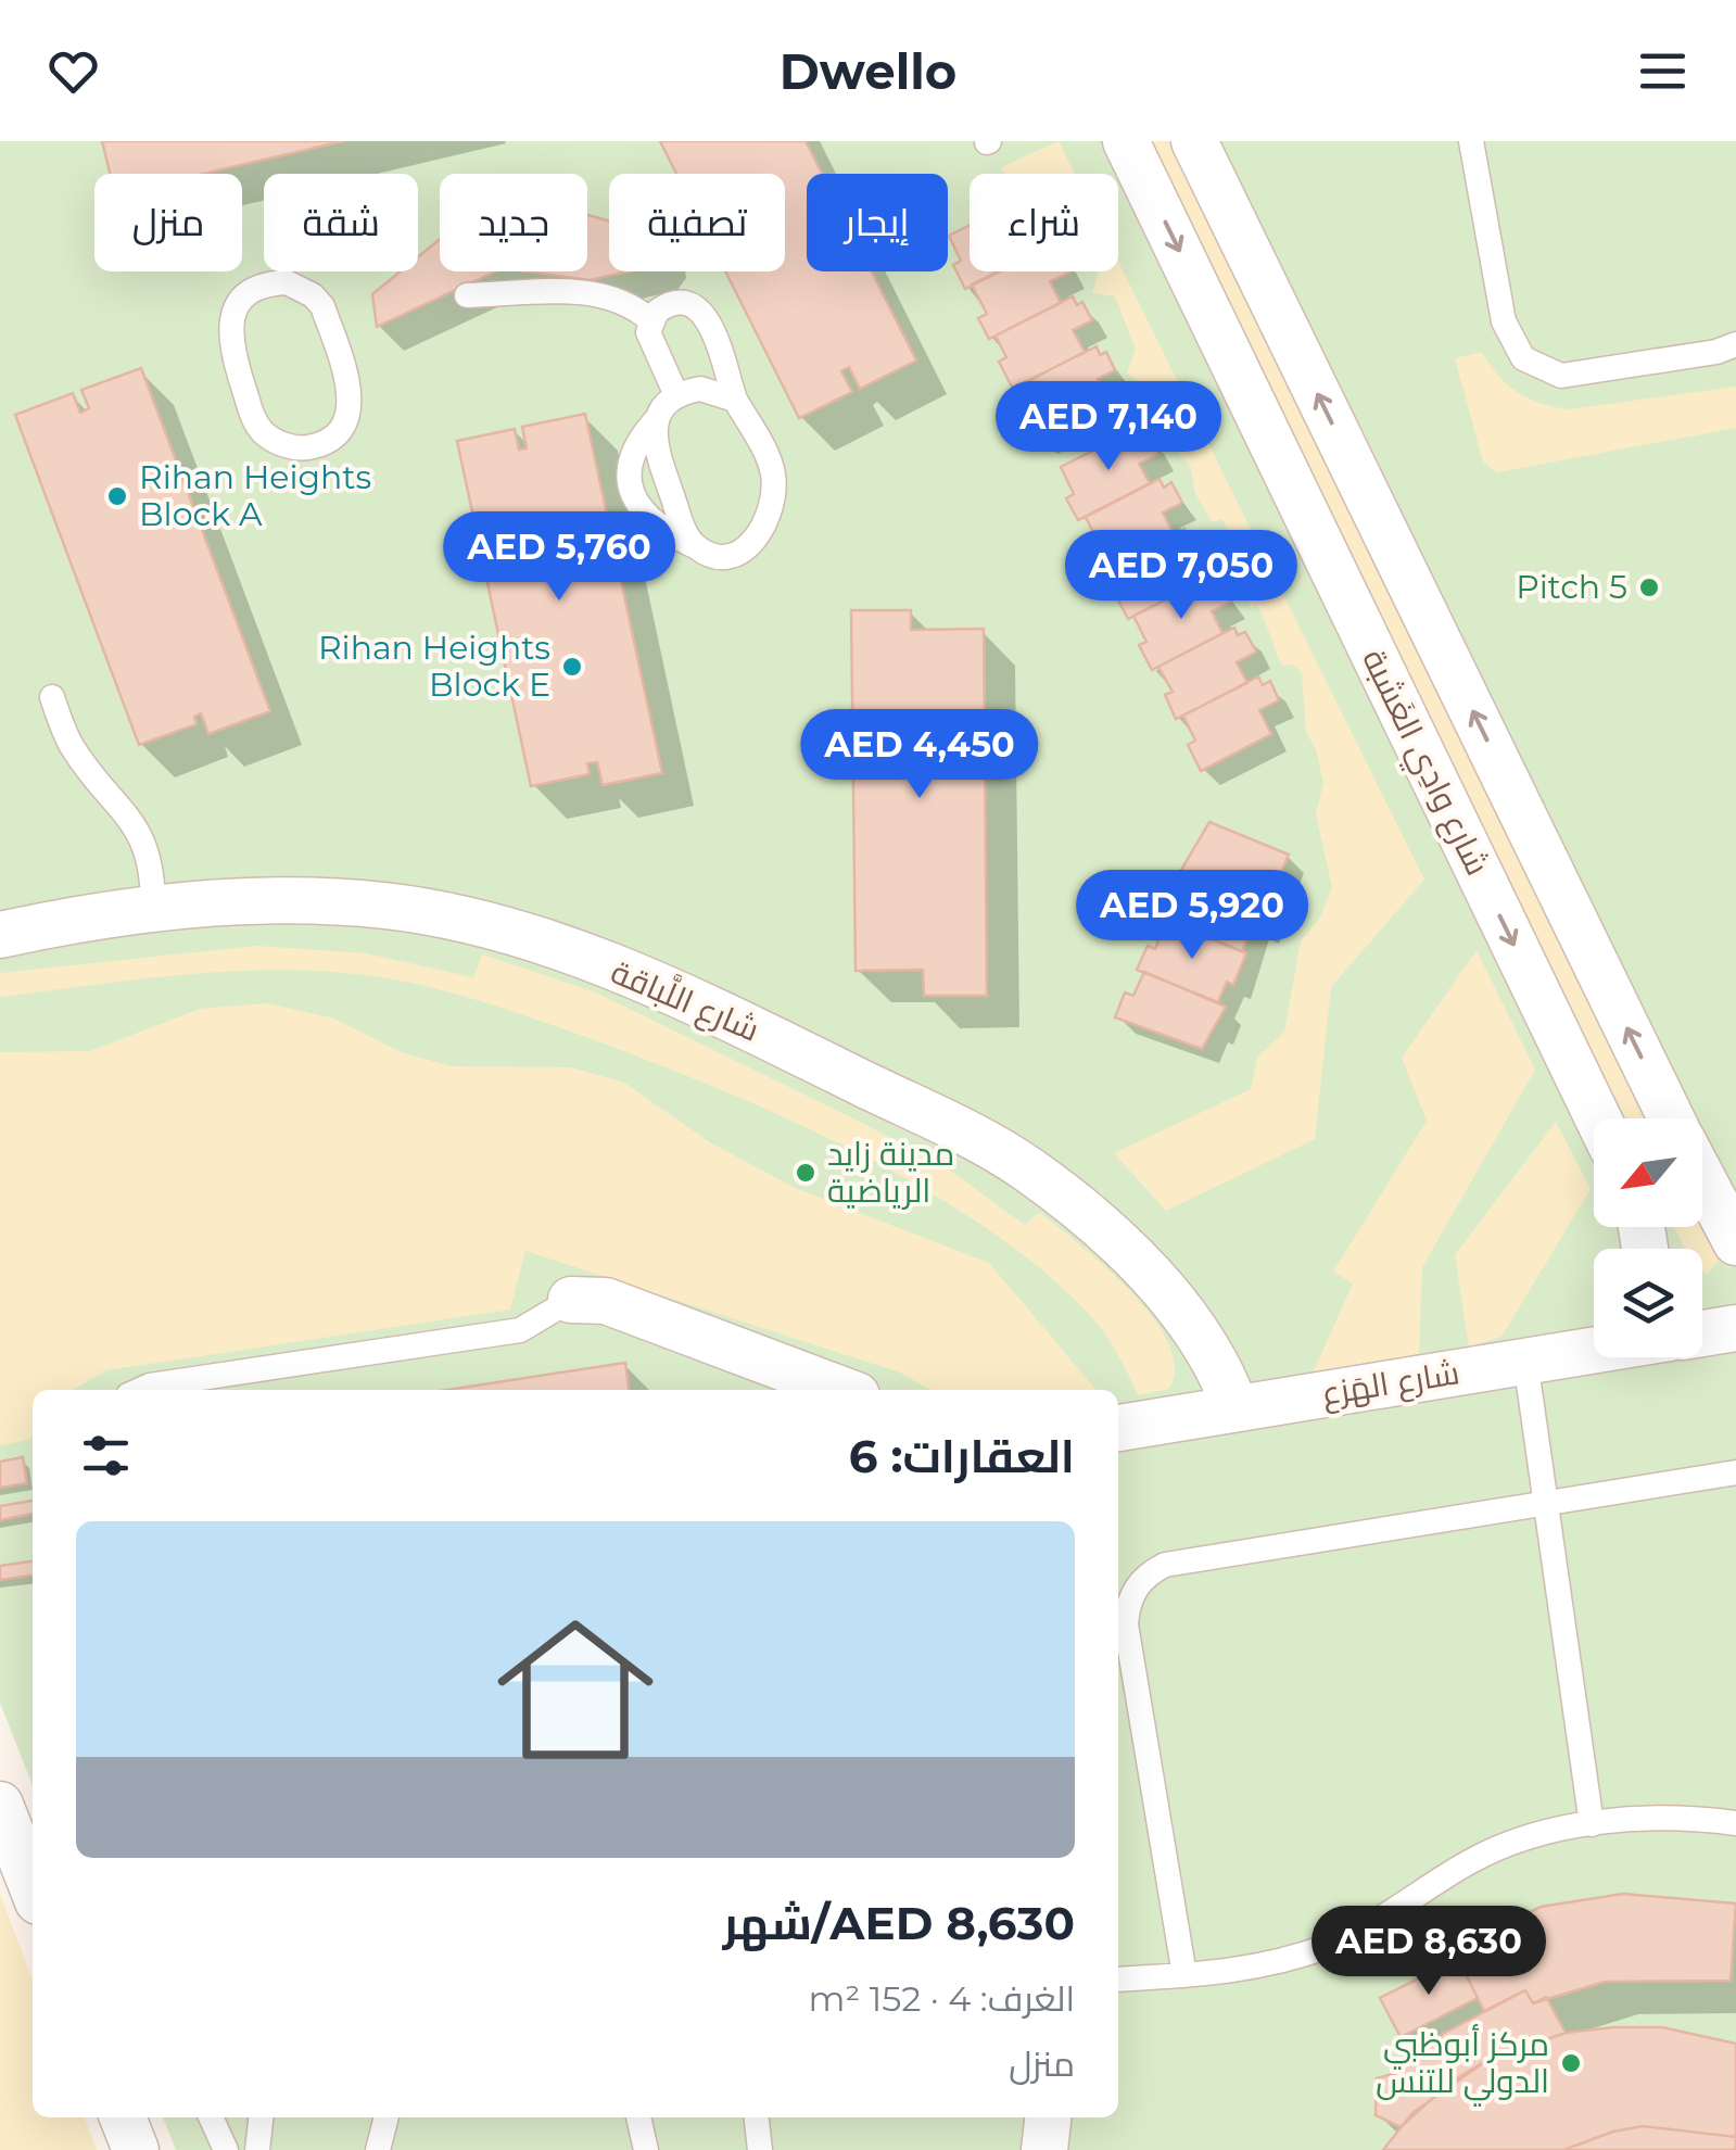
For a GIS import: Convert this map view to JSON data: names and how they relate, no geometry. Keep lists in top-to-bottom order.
{
  "streets": {
    "street": ["شارع وادِي الغَشبة", "شارع اللَّباقة", "شارع الهَزع"]
  },
  "crossings": [
    ["شارع اللَّباقة", "شارع الهَزع"]
  ],
  "places": [
    "Rihan Heights Block A",
    "Pitch 5",
    "Rihan Heights Block E",
    "مدينة زايد الرياضية",
    "مركز أبوظبي الدولي للتنس"
  ],
  "north": "bottom left",
  "page": {
    "header": "Dwello",
    "chip": [
      "شراء",
      "إيجار",
      "تصفية",
      "جديد",
      "شقة",
      "منزل"
    ],
    "price": [
      "AED 7,140",
      "AED 5,760",
      "AED 7,050",
      "AED 4,450",
      "AED 5,920",
      "AED 8,630"
    ],
    "heading": "العقارات: 6",
    "list": [
      {
        "name": "AED 8,630/شهر",
        "note": "الغرف: 4 · 152 m² · منزل"
      }
    ]
  }
}
